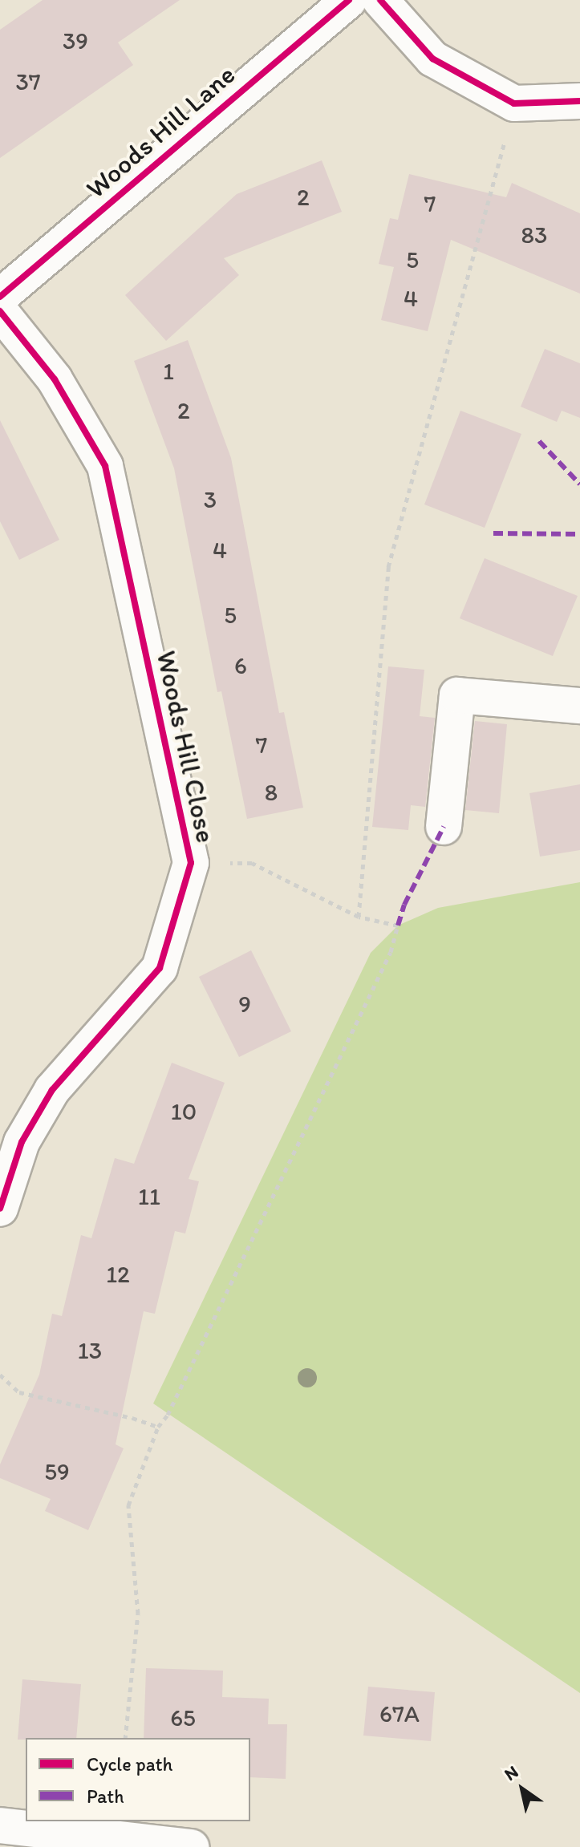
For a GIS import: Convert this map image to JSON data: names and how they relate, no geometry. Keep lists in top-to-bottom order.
{
  "streets": {
    "street": ["Woods Hill Lane", "Woods Hill Close"]
  },
  "house_numbers": [
    "39",
    "37",
    "2",
    "7",
    "83",
    "5",
    "4",
    "1",
    "2",
    "3",
    "4",
    "5",
    "6",
    "7",
    "8",
    "9",
    "10",
    "11",
    "12",
    "13",
    "59",
    "67A",
    "65"
  ],
  "legend": ["Cycle path", "Path"],
  "north": "top left"
}
